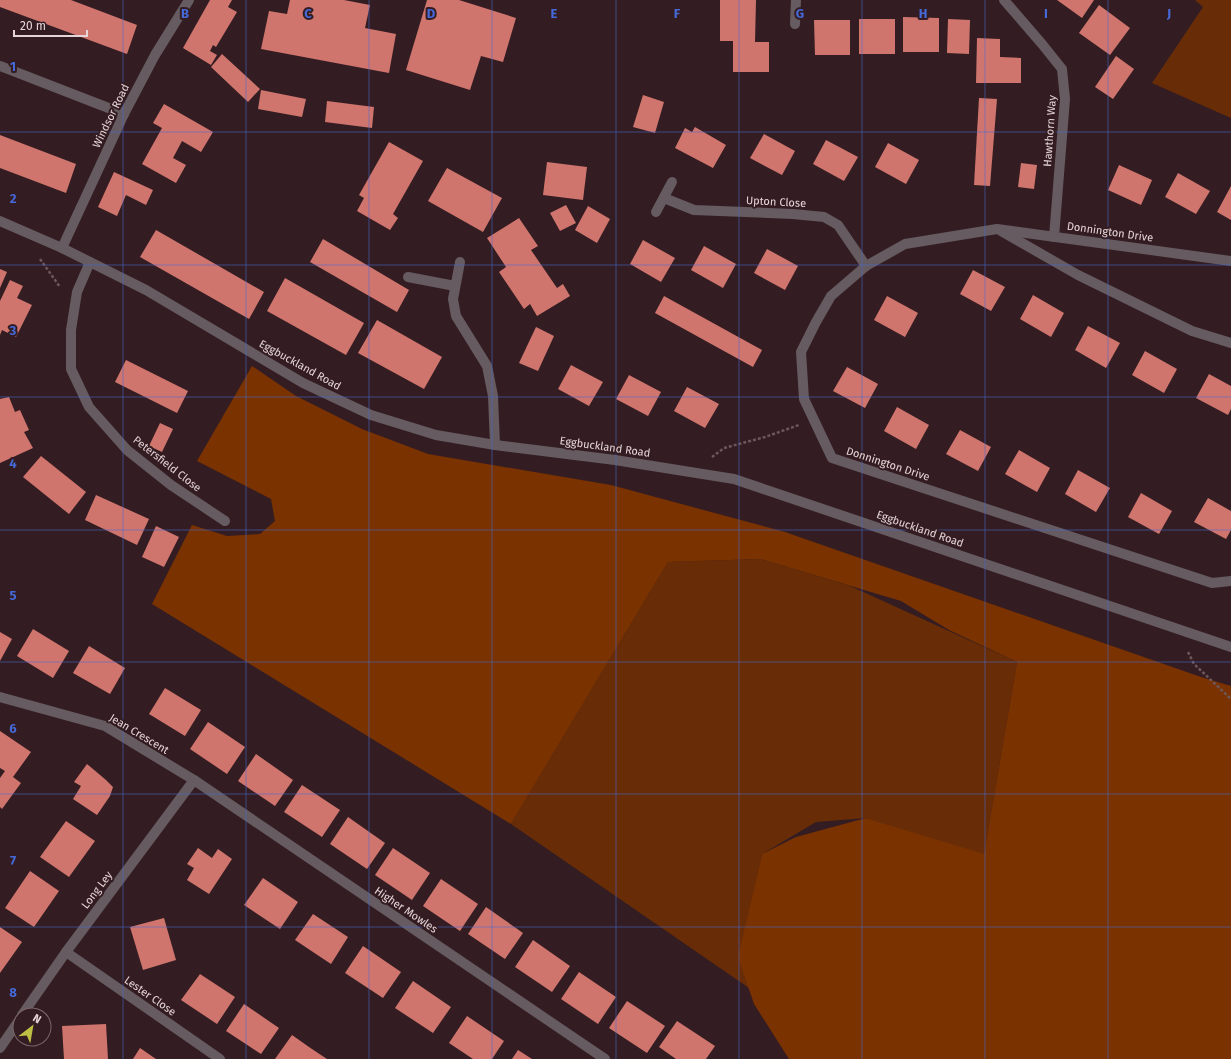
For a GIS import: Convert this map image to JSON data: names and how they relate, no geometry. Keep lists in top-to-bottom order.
{
  "streets": {
    "street": [
      "Windsor Road",
      "Hawthorn Way",
      "Upton Close",
      "Donnington Drive",
      "Eggbuckland Road",
      "Petersfield Close",
      "Jean Crescent",
      "Long Ley",
      "Higher Mowles",
      "Lester Close"
    ]
  },
  "crossings": [
    ["Windsor Road", "Eggbuckland Road"],
    ["Hawthorn Way", "Donnington Drive"],
    ["Upton Close", "Donnington Drive"],
    ["Eggbuckland Road", "Petersfield Close"],
    ["Jean Crescent", "Long Ley"],
    ["Jean Crescent", "Higher Mowles"],
    ["Long Ley", "Higher Mowles"],
    ["Long Ley", "Lester Close"]
  ],
  "scale_bar": "20 m",
  "north": "top right",
  "grid": {
    "columns": [
      "B",
      "C",
      "D",
      "E",
      "F",
      "G",
      "H",
      "I",
      "J"
    ],
    "rows": [
      "1",
      "2",
      "3",
      "4",
      "5",
      "6",
      "7",
      "8"
    ]
  }
}
